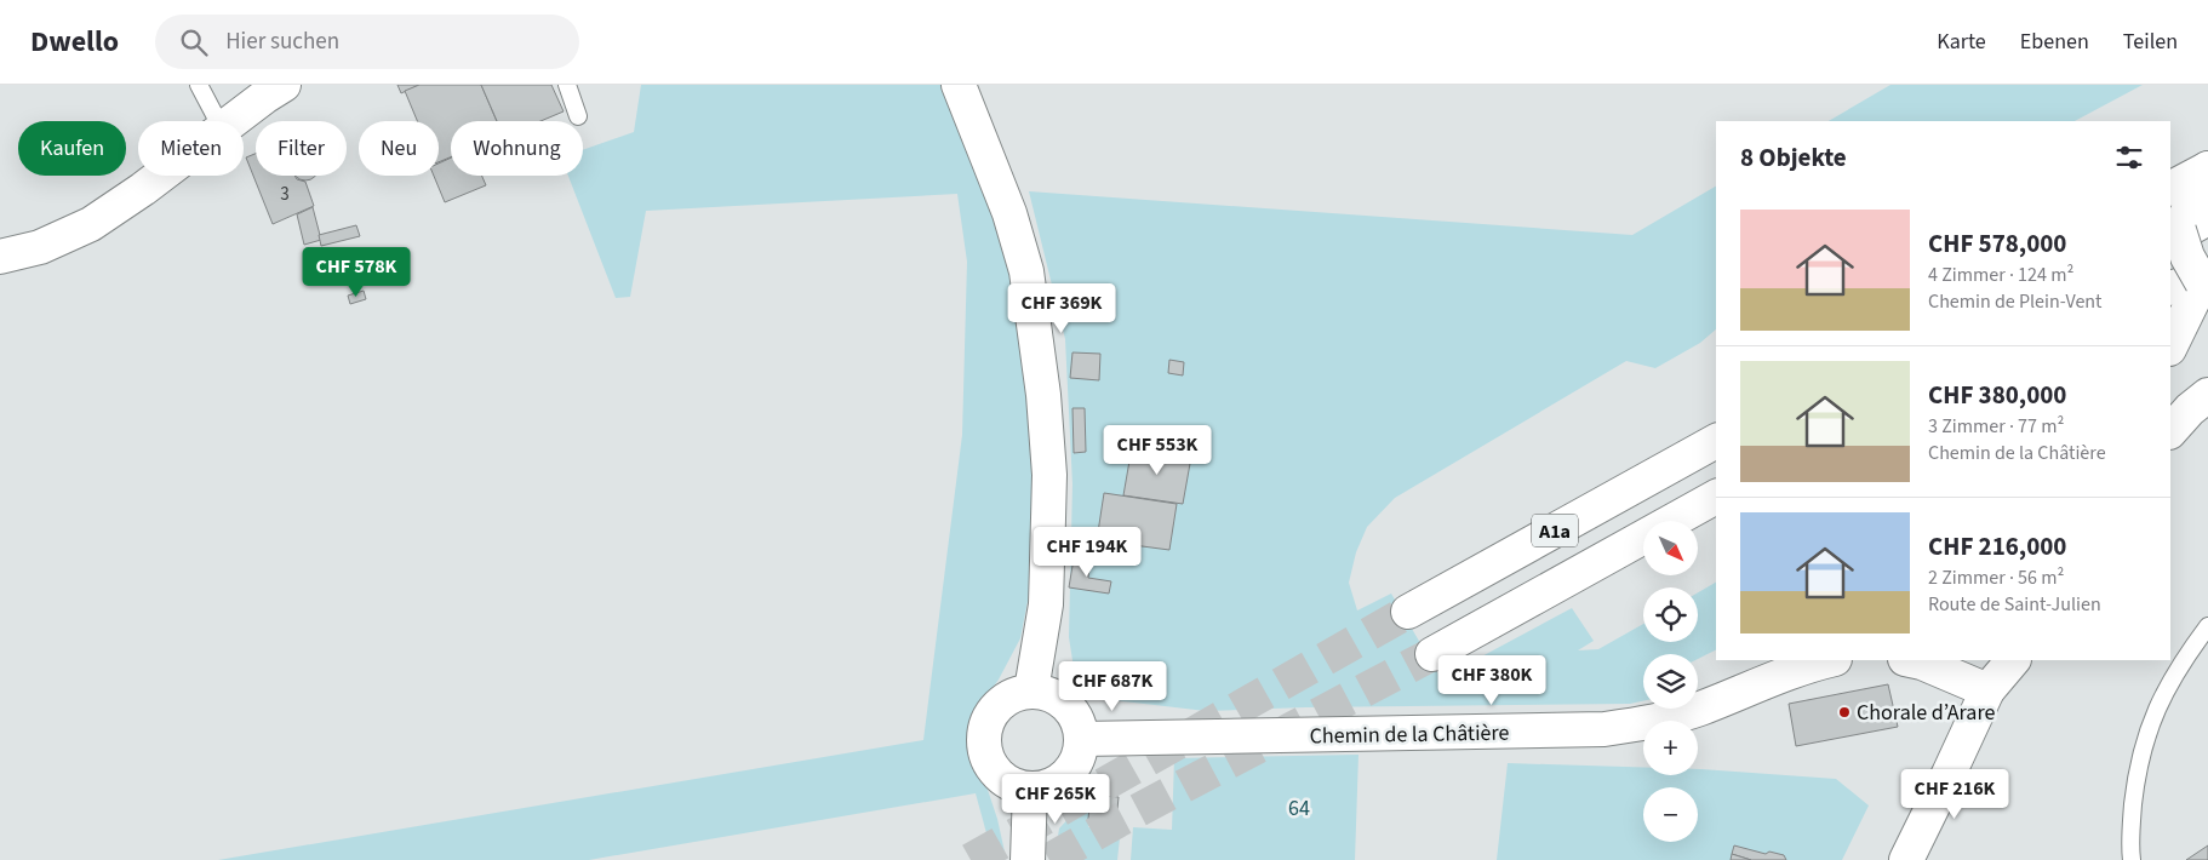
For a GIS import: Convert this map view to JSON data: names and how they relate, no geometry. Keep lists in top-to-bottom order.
{
  "streets": {
    "main road": ["A1a", "Chemin de la Châtière"]
  },
  "parks": ["64"],
  "places": ["Chorale d’Arare"],
  "house_numbers": ["3"],
  "north": "bottom right",
  "page": {
    "header": "Dwello",
    "search": "Hier suchen",
    "nav": ["Karte", "Ebenen", "Teilen"],
    "chip": [
      "Kaufen",
      "Mieten",
      "Filter",
      "Neu",
      "Wohnung"
    ],
    "heading": "8 Objekte",
    "list": [
      {
        "name": "CHF 578,000",
        "note": "4 Zimmer · 124 m² · Chemin de Plein-Vent"
      },
      {
        "name": "CHF 380,000",
        "note": "3 Zimmer · 77 m² · Chemin de la Châtière"
      },
      {
        "name": "CHF 216,000",
        "note": "2 Zimmer · 56 m² · Route de Saint-Julien"
      }
    ],
    "price": [
      "CHF 578K",
      "CHF 369K",
      "CHF 553K",
      "CHF 194K",
      "CHF 380K",
      "CHF 687K",
      "CHF 216K",
      "CHF 265K"
    ],
    "map_buttons": ["+", "−"]
  }
}
